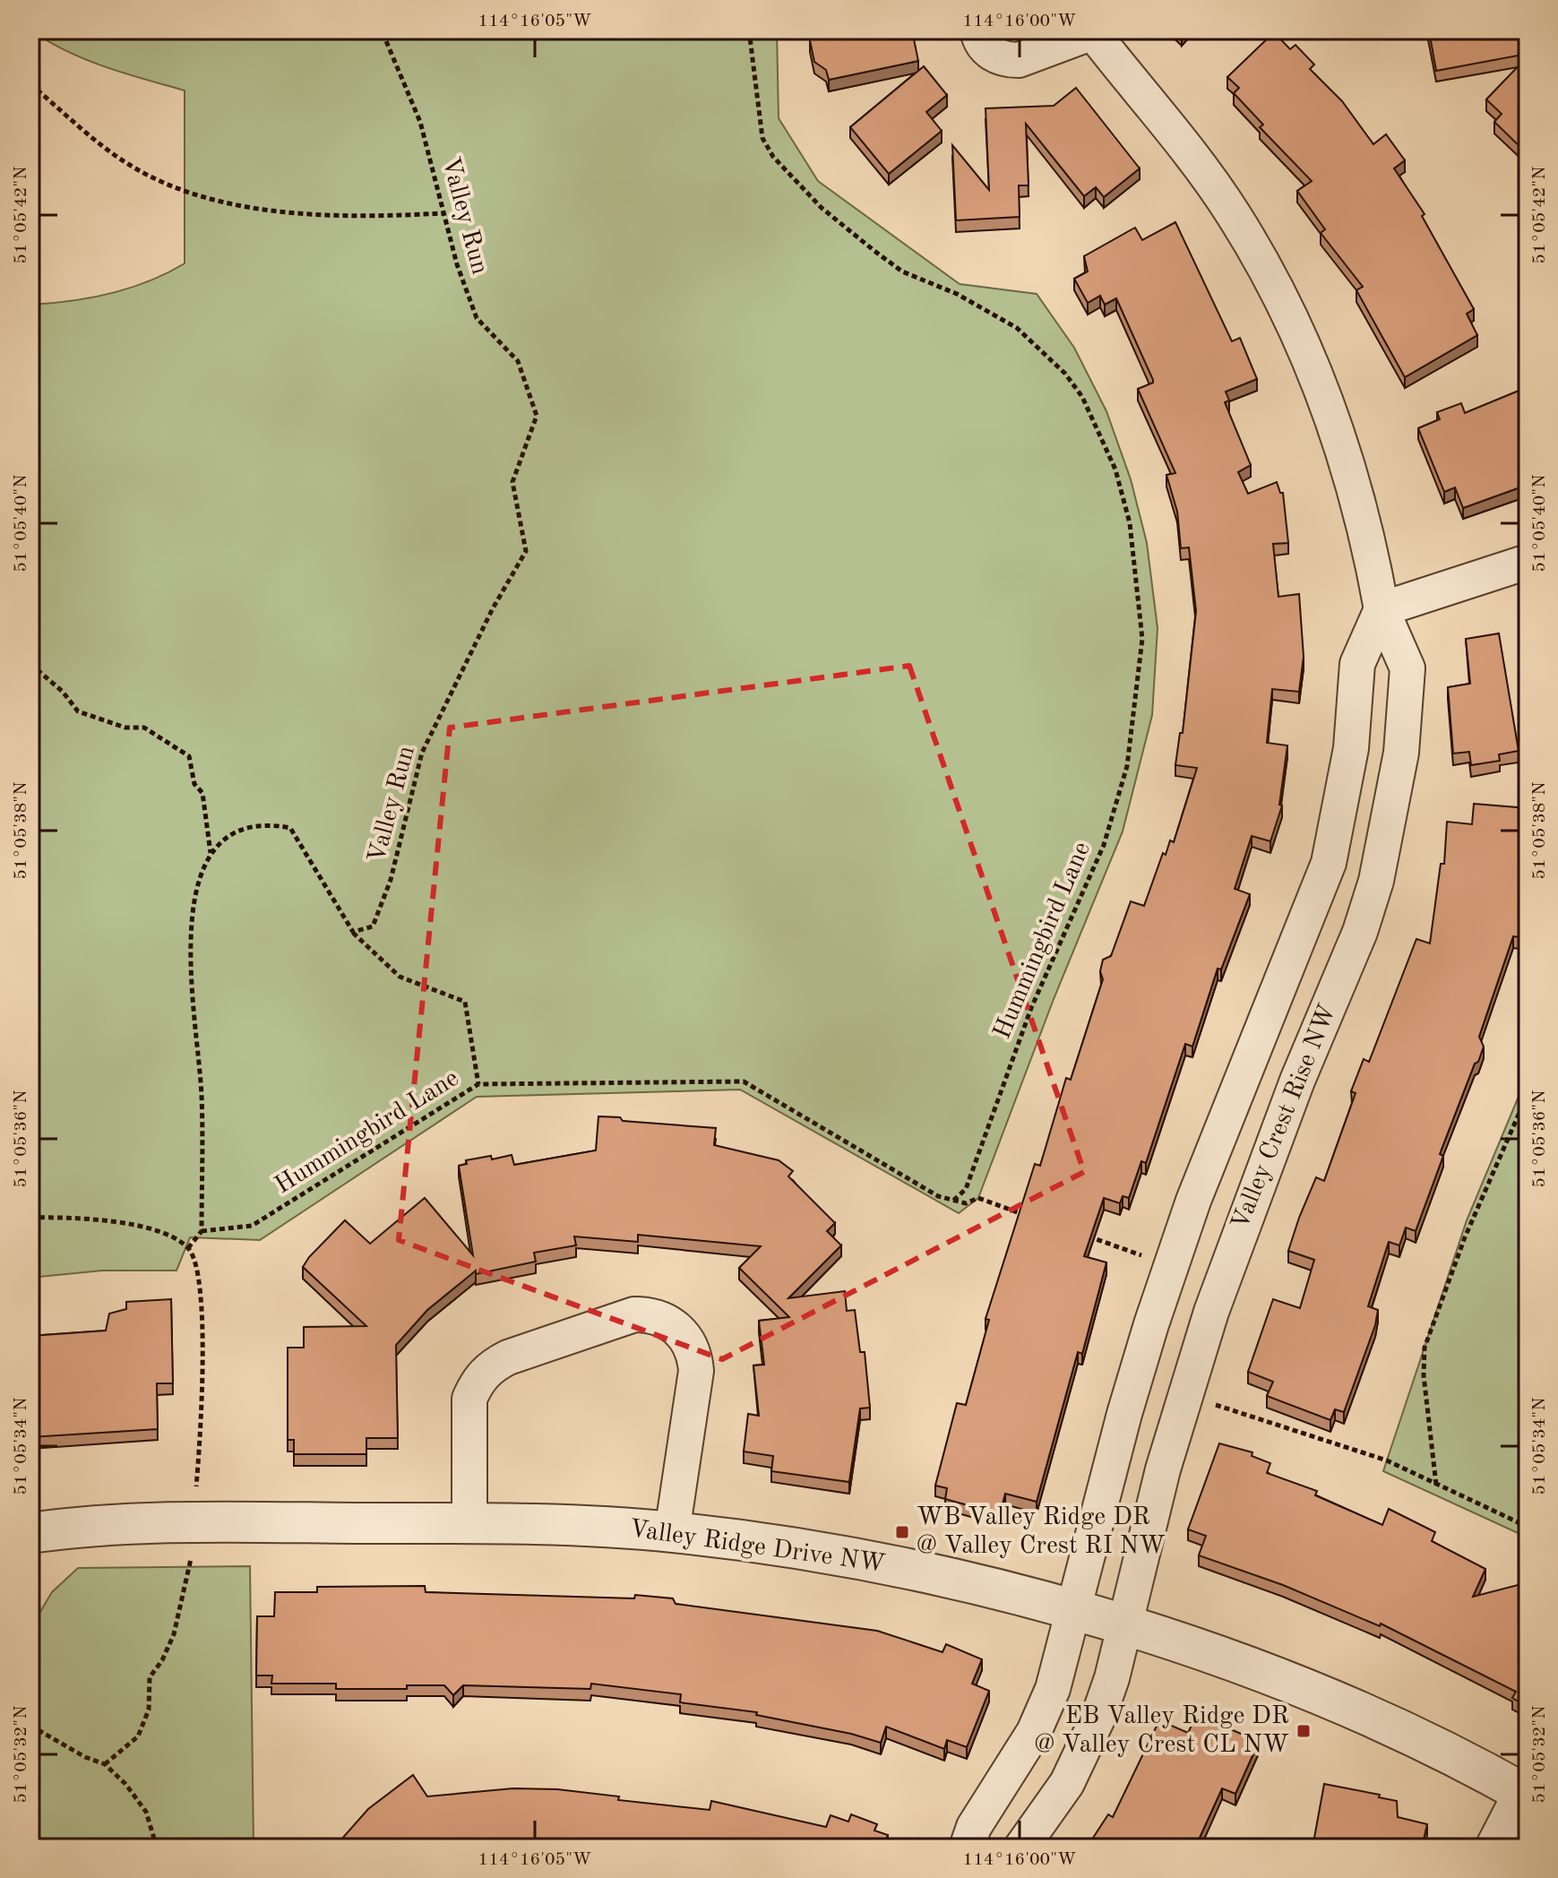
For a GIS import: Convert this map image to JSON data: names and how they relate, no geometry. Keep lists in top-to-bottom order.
{
  "streets": {
    "street": ["Valley Crest Rise NW", "Valley Ridge Drive NW"],
    "path": ["Valley Run", "Hummingbird Lane"]
  },
  "crossings": [
    ["Valley Crest Rise NW", "Valley Ridge Drive NW"]
  ],
  "places": {
    "transit": ["WB Valley Ridge DR @ Valley Crest RI NW", "EB Valley Ridge DR @ Valley Crest CL NW"]
  },
  "coordinates": [
    "114°16'05\"W",
    "114°16'00\"W",
    "51°05'42\"N",
    "51°05'40\"N",
    "51°05'38\"N",
    "51°05'36\"N",
    "51°05'34\"N",
    "51°05'32\"N"
  ]
}
